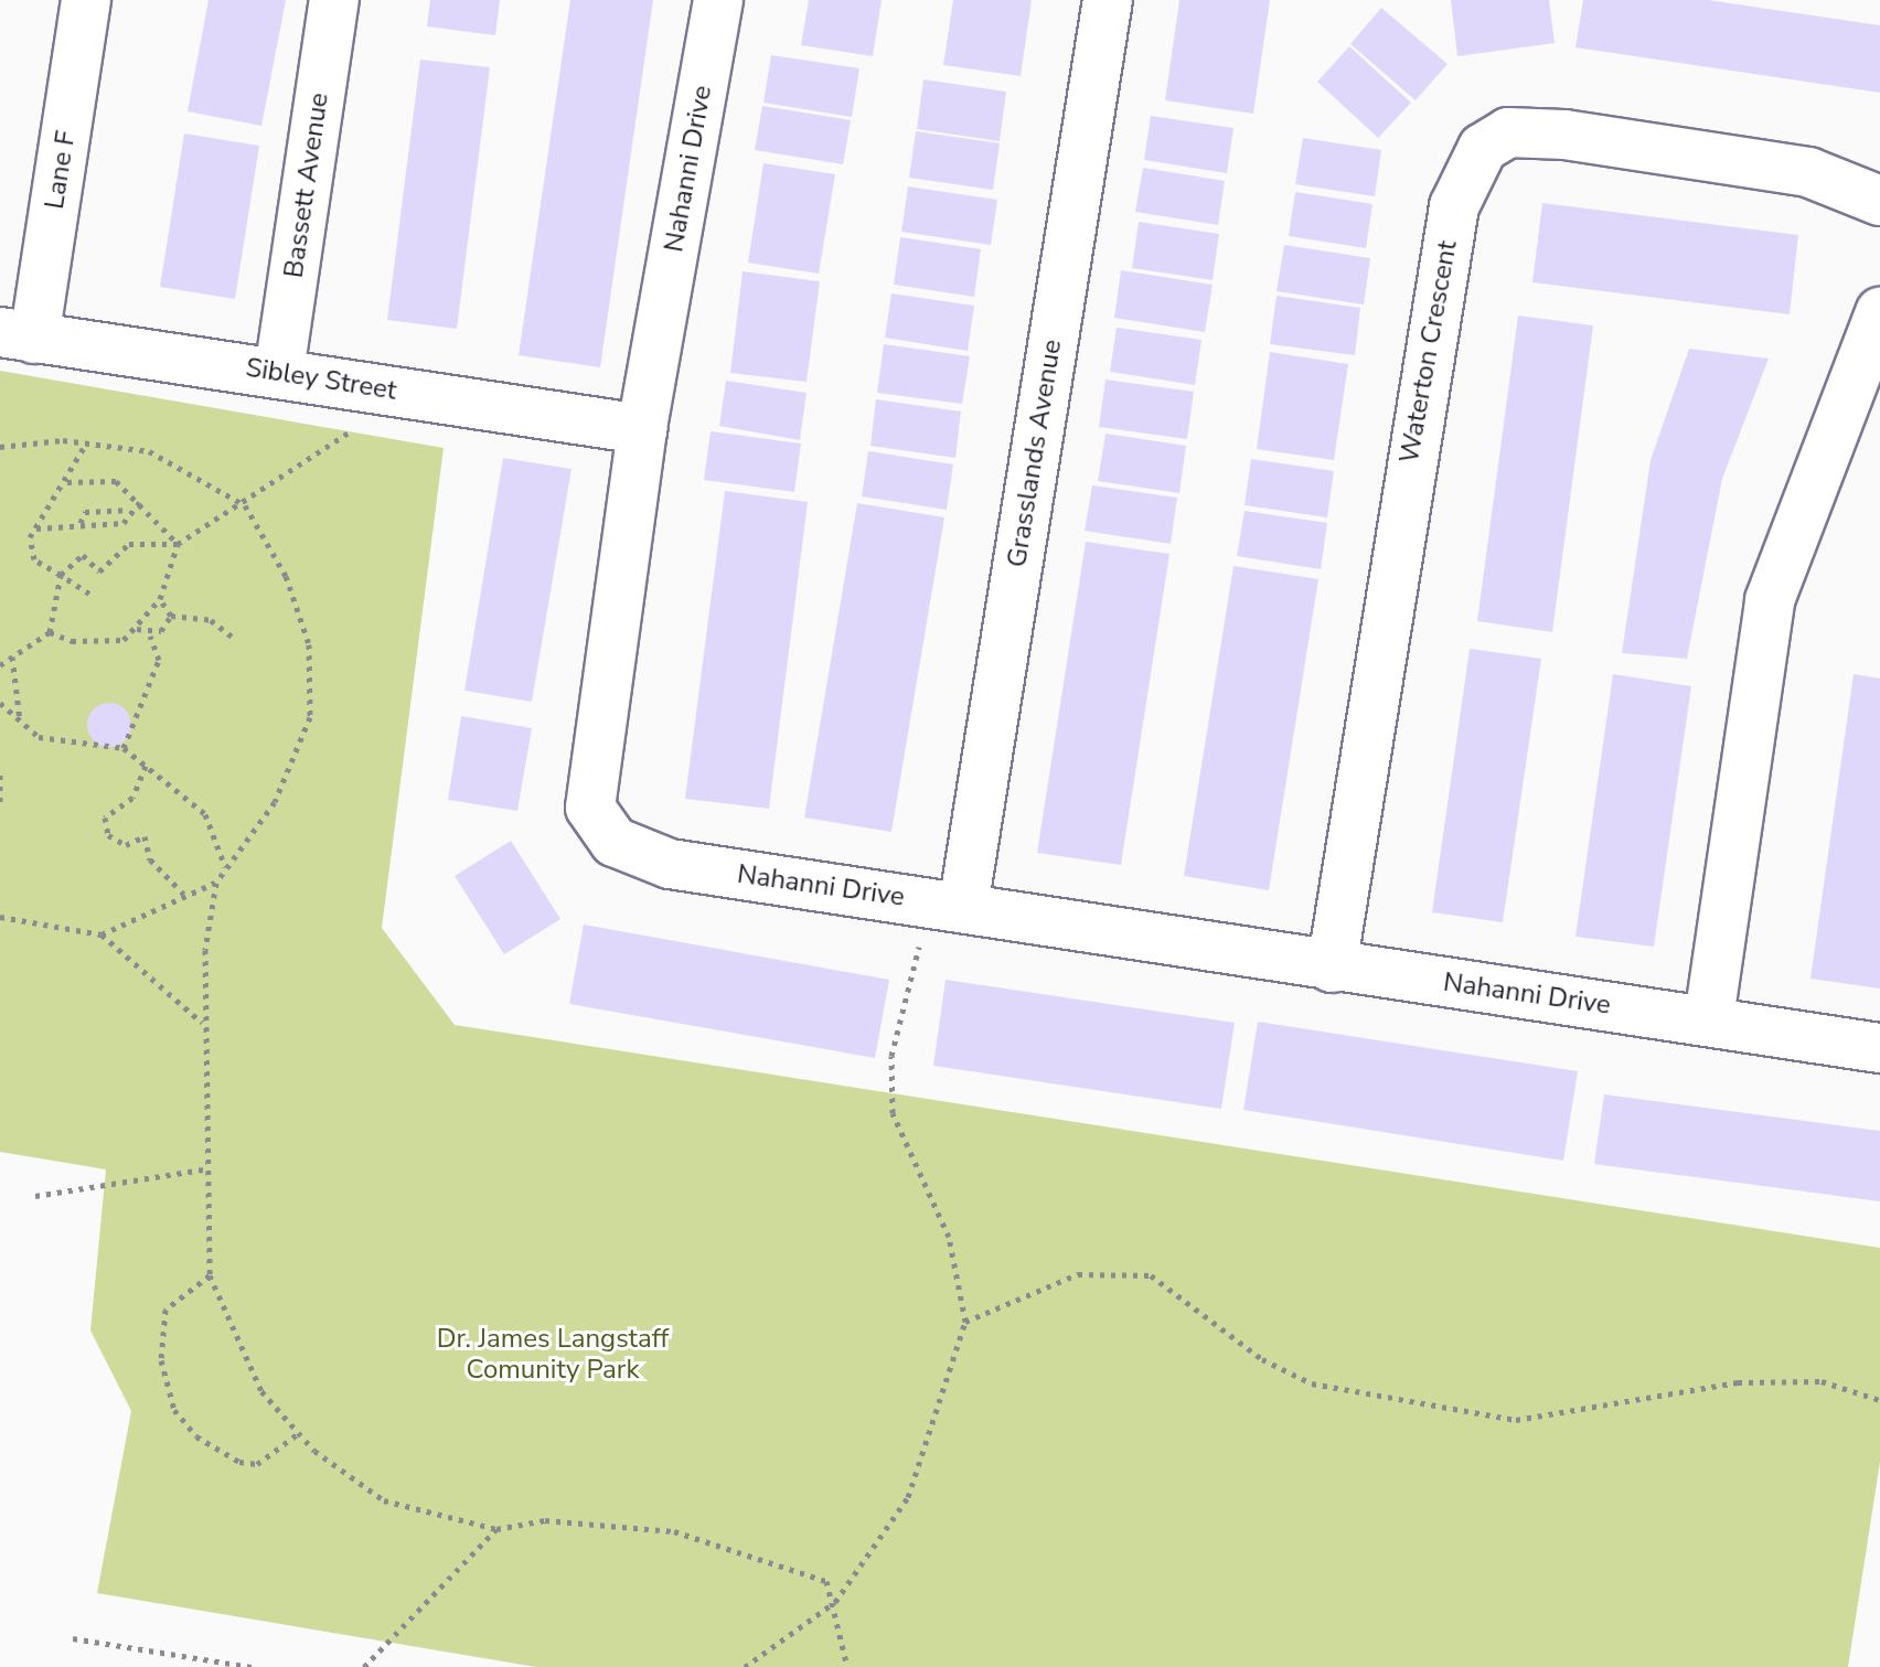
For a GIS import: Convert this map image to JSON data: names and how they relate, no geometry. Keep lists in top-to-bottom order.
{
  "streets": {
    "street": [
      "Nahanni Drive",
      "Lane F",
      "Bassett Avenue",
      "Waterton Crescent",
      "Sibley Street",
      "Grasslands Avenue"
    ]
  },
  "crossings": [
    ["Nahanni Drive", "Waterton Crescent"],
    ["Nahanni Drive", "Sibley Street"],
    ["Nahanni Drive", "Grasslands Avenue"],
    ["Lane F", "Sibley Street"],
    ["Bassett Avenue", "Sibley Street"]
  ],
  "parks": ["Dr. James Langstaff Comunity Park"]
}
